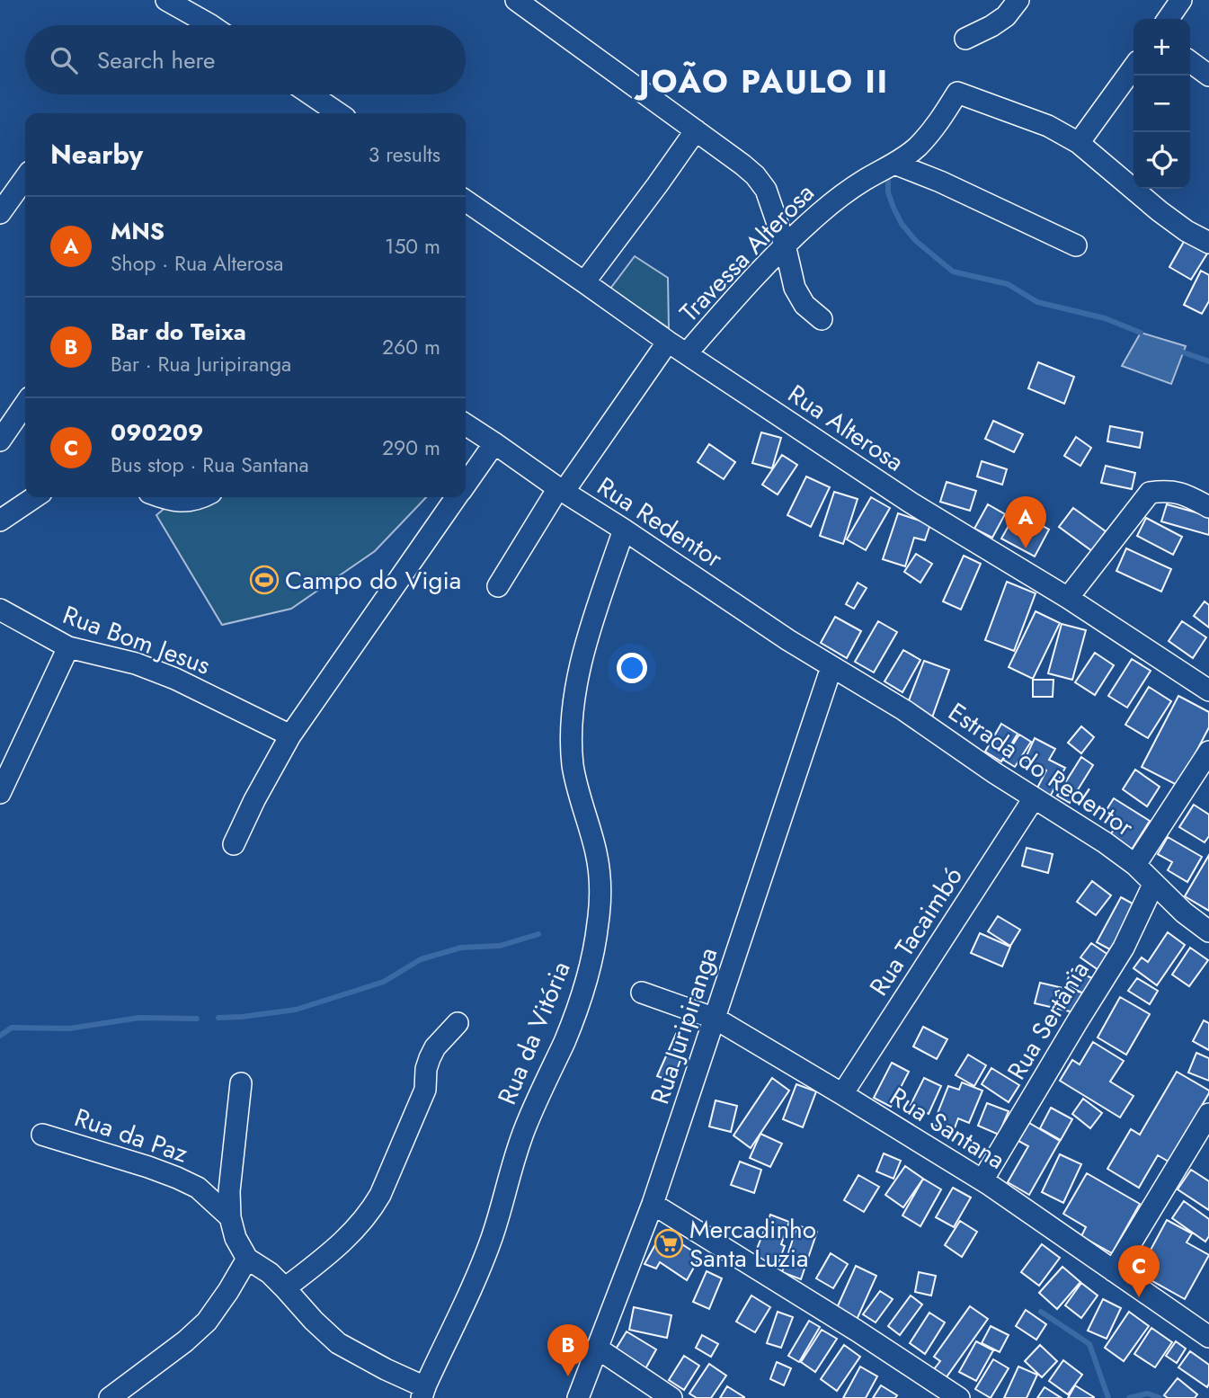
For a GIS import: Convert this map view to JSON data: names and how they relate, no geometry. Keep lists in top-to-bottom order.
{
  "streets": {
    "street": [
      "Travessa Alterosa",
      "Rua Alterosa",
      "Rua Redentor",
      "Rua Bom Jesus",
      "Estrada do Redentor",
      "Rua Tacaimbó",
      "Rua Sertânia",
      "Rua Juripiranga",
      "Rua da Vitória",
      "Rua Santana",
      "Rua da Paz"
    ]
  },
  "crossings": [
    ["Travessa Alterosa", "Rua Alterosa"],
    ["Rua Redentor", "Estrada do Redentor"],
    ["Rua Redentor", "Rua Juripiranga"],
    ["Rua Redentor", "Rua da Vitória"],
    ["Estrada do Redentor", "Rua Tacaimbó"],
    ["Estrada do Redentor", "Rua Sertânia"],
    ["Estrada do Redentor", "Rua Juripiranga"],
    ["Rua Tacaimbó", "Rua Santana"],
    ["Rua Sertânia", "Rua Santana"],
    ["Rua Juripiranga", "Rua Santana"]
  ],
  "districts": ["JOÃO PAULO II"],
  "places": {
    "sports": ["Campo do Vigia"],
    "supermarket": ["Mercadinho Santa Luzia"]
  },
  "page": {
    "map_buttons": ["+", "−"],
    "search": "Search here",
    "heading": ["Nearby", "3 results"],
    "list": [
      {
        "mark": "A",
        "name": "MNS",
        "note": "Shop · Rua Alterosa",
        "value": "150 m"
      },
      {
        "mark": "B",
        "name": "Bar do Teixa",
        "note": "Bar · Rua Juripiranga",
        "value": "260 m"
      },
      {
        "mark": "C",
        "name": "090209",
        "note": "Bus stop · Rua Santana",
        "value": "290 m"
      }
    ],
    "pins": ["A", "C", "B"]
  }
}
